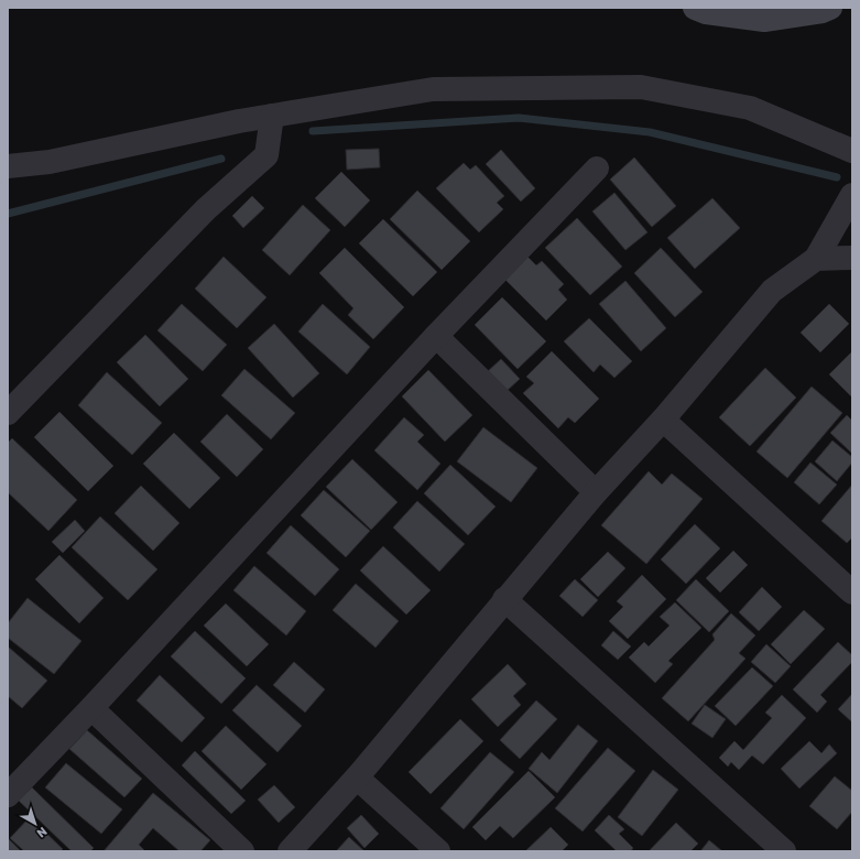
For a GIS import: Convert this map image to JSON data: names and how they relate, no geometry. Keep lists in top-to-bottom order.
{
  "north": "bottom right"
}
